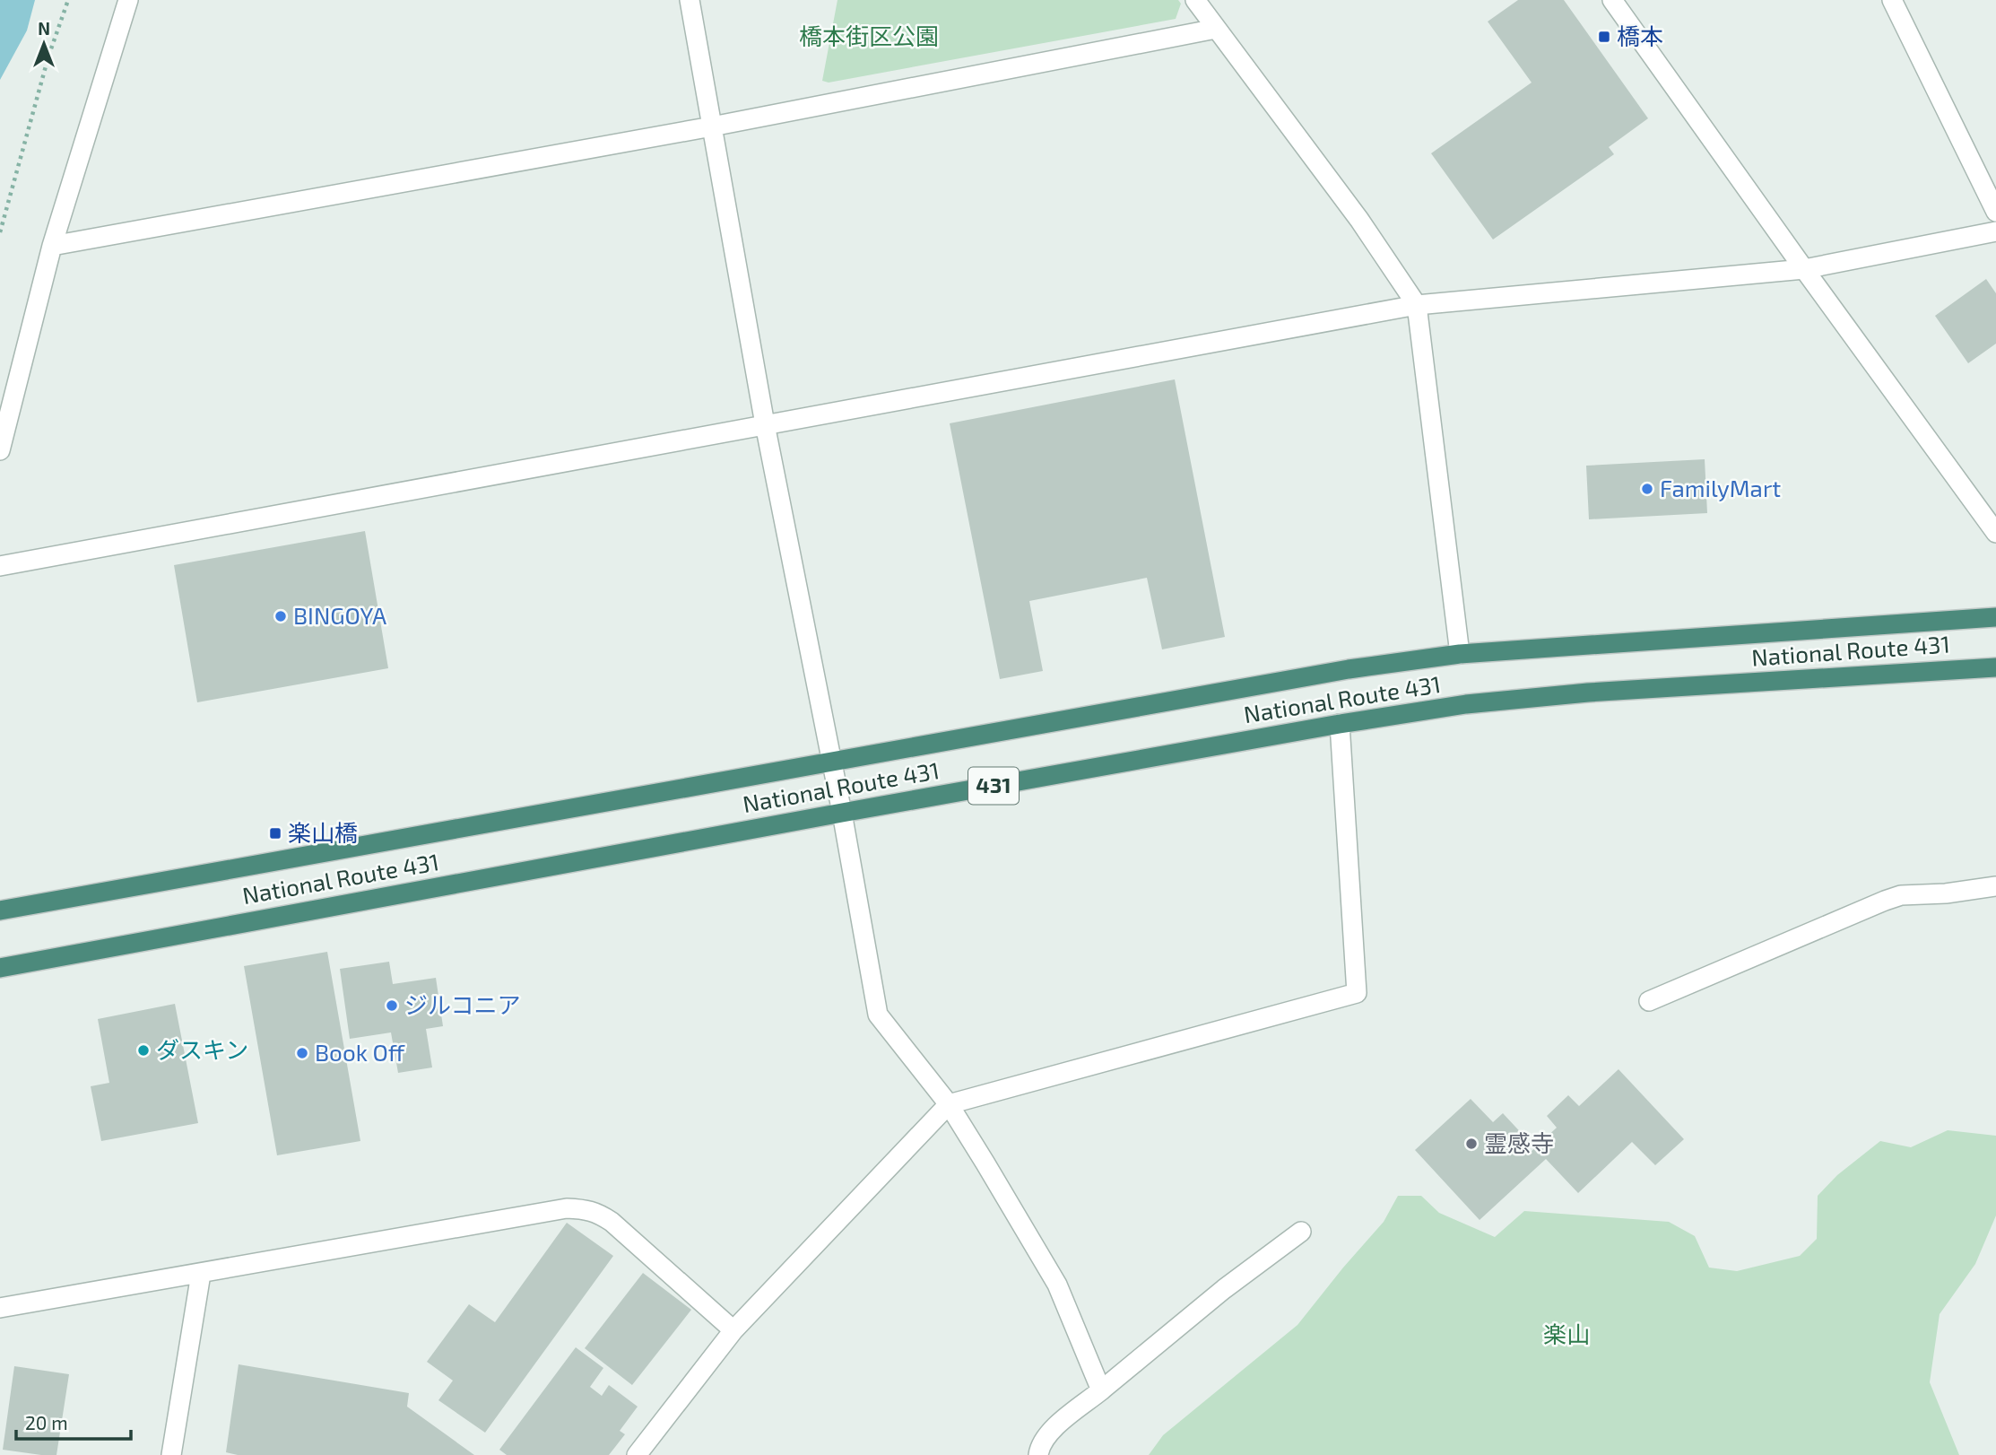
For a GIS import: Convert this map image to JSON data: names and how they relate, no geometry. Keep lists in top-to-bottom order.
{
  "streets": {
    "highway": ["National Route 431", "431"]
  },
  "parks": ["橋本街区公園", "楽山"],
  "places": {
    "transit": ["橋本", "楽山橋"],
    "other": [
      "FamilyMart",
      "BINGOYA",
      "ジルコニア",
      "ダスキン",
      "Book Off",
      "霊感寺"
    ]
  },
  "scale_bar": "20 m",
  "north": "top"
}
